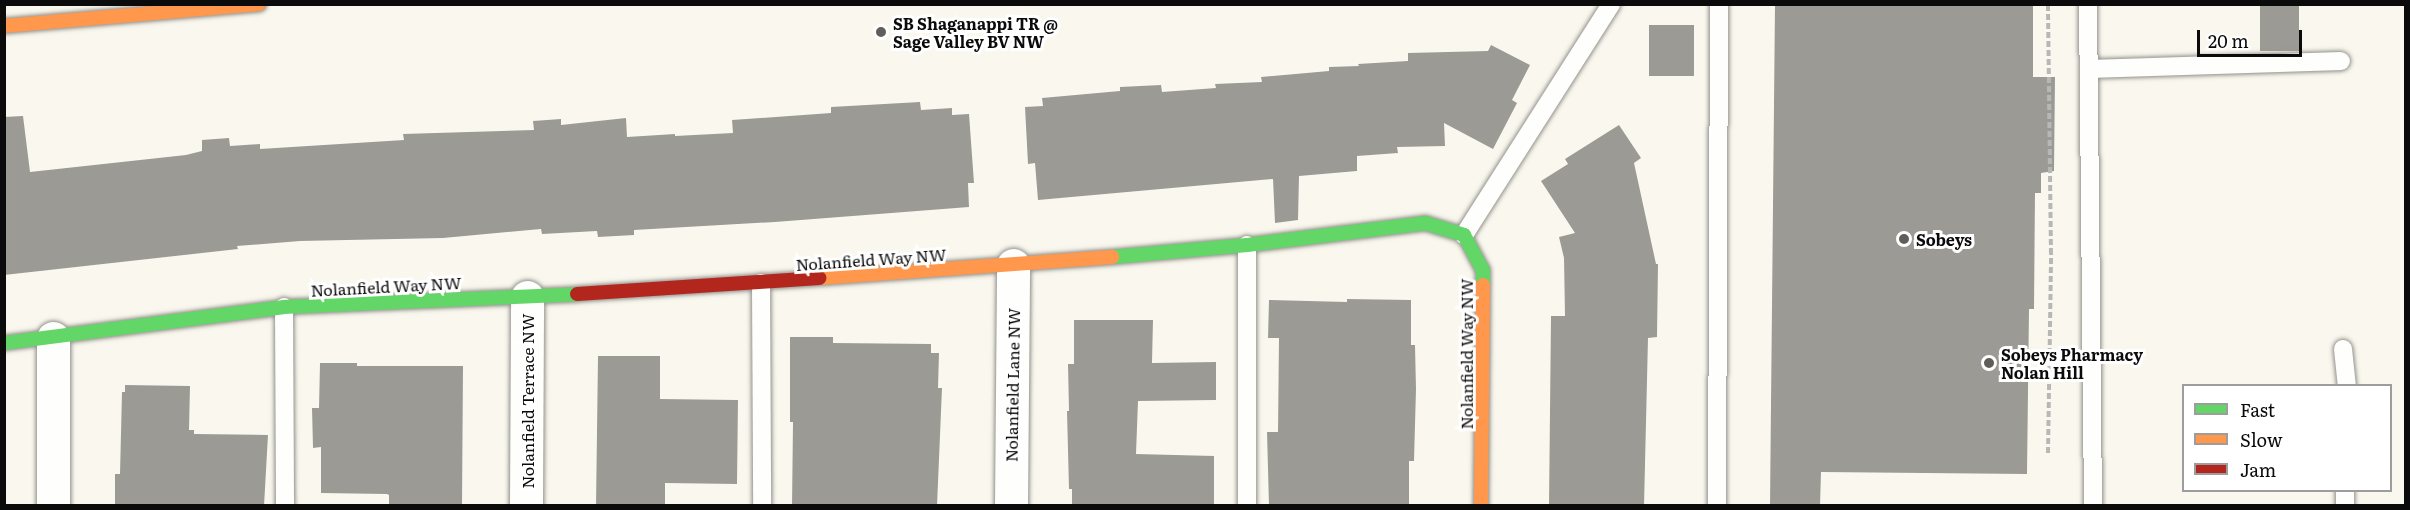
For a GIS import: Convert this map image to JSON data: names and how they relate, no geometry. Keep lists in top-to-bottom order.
{
  "streets": {
    "street": ["Nolanfield Way NW", "Nolanfield Lane NW", "Nolanfield Terrace NW"]
  },
  "crossings": [
    ["Nolanfield Way NW", "Nolanfield Lane NW"],
    ["Nolanfield Way NW", "Nolanfield Terrace NW"]
  ],
  "places": ["SB Shaganappi TR @ Sage Valley BV NW", "Sobeys", "Sobeys Pharmacy Nolan Hill"],
  "legend": ["Fast", "Slow", "Jam"],
  "scale_bar": "20 m"
}
